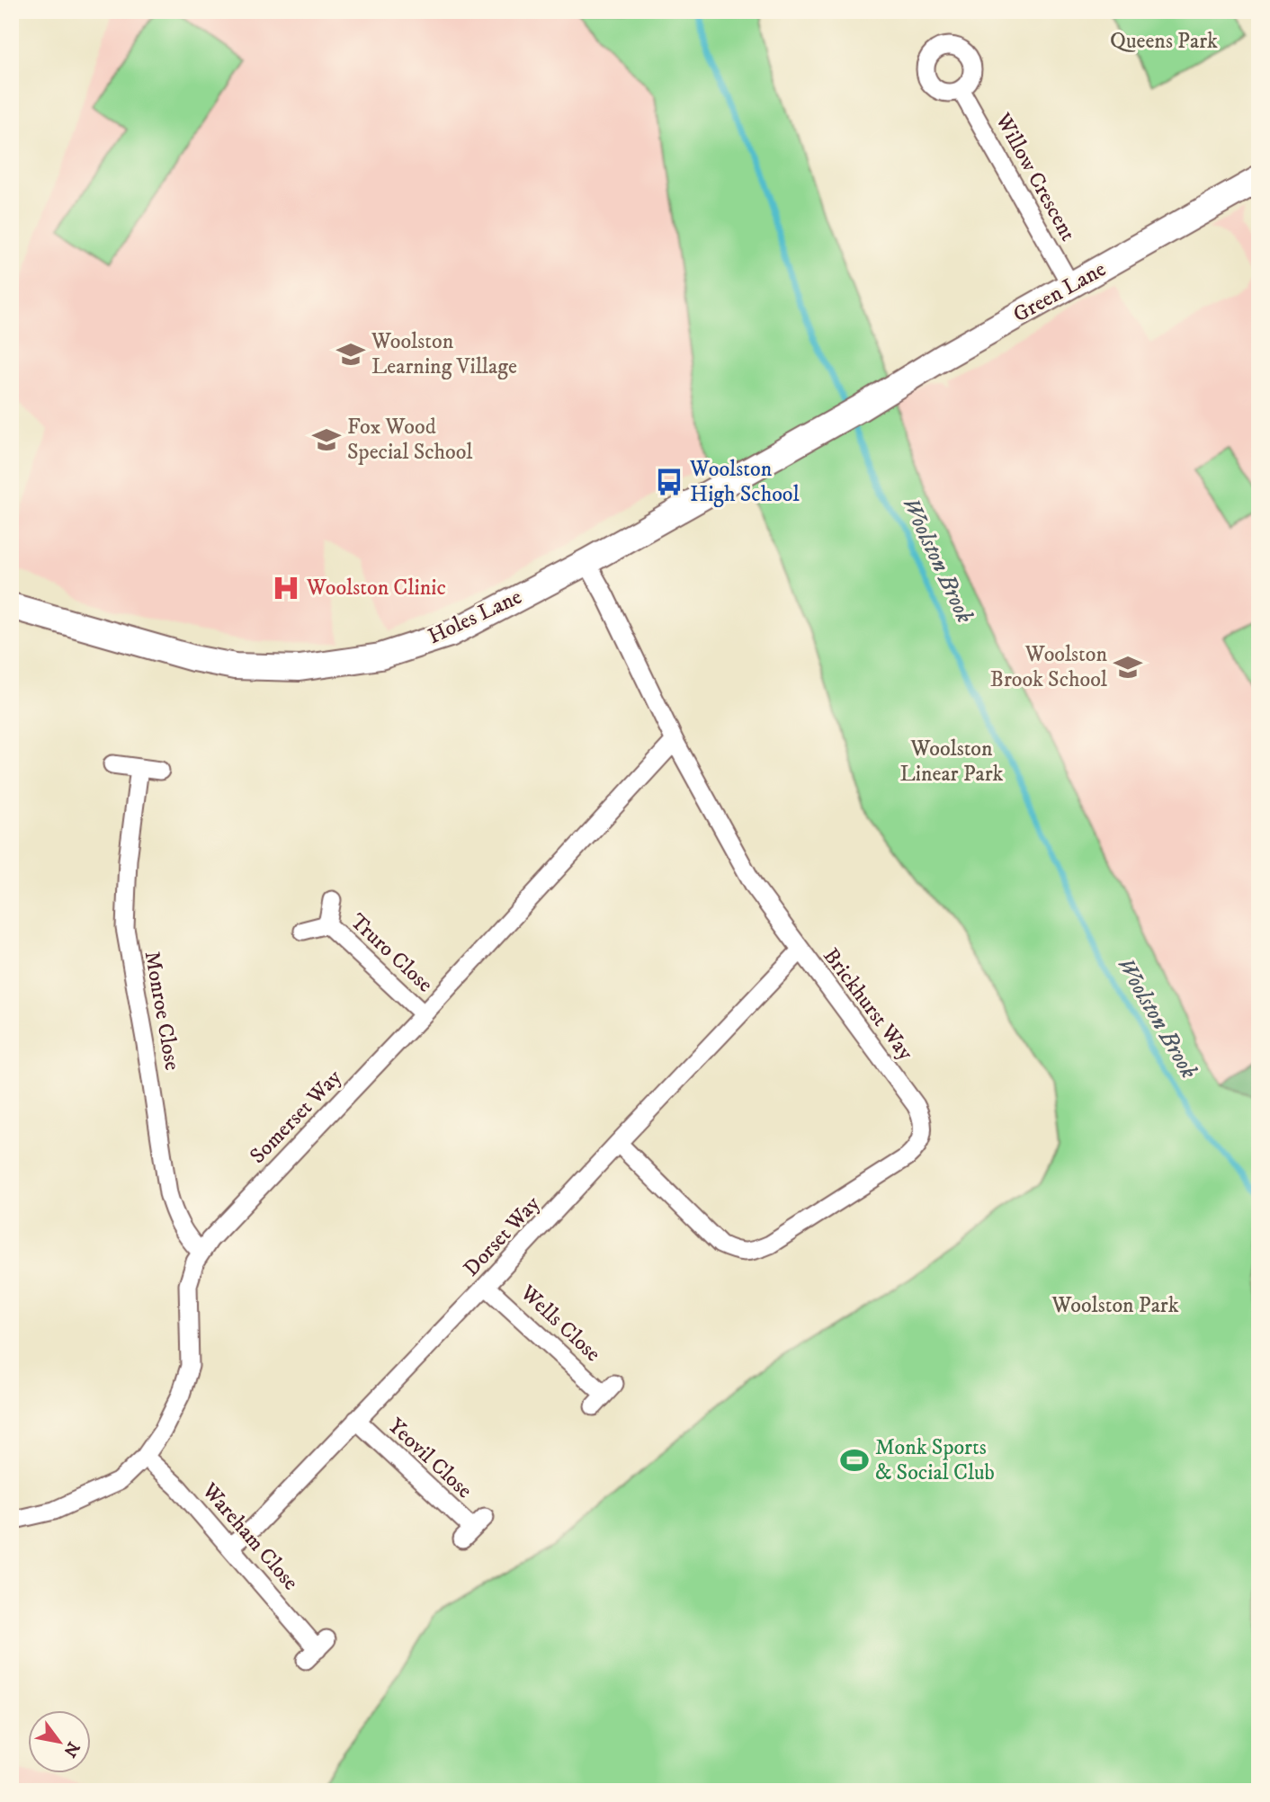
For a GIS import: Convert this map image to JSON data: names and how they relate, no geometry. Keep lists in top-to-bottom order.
{
  "streets": {
    "street": [
      "Willow Crescent",
      "Green Lane",
      "Holes Lane",
      "Truro Close",
      "Brickhurst Way",
      "Monroe Close",
      "Somerset Way",
      "Dorset Way",
      "Wells Close",
      "Yeovil Close",
      "Wareham Close"
    ]
  },
  "crossings": [
    ["Willow Crescent", "Green Lane"],
    ["Green Lane", "Holes Lane"],
    ["Holes Lane", "Brickhurst Way"],
    ["Truro Close", "Somerset Way"],
    ["Brickhurst Way", "Somerset Way"],
    ["Brickhurst Way", "Dorset Way"],
    ["Monroe Close", "Somerset Way"],
    ["Somerset Way", "Wareham Close"],
    ["Dorset Way", "Wells Close"],
    ["Dorset Way", "Yeovil Close"],
    ["Dorset Way", "Wareham Close"]
  ],
  "water": ["Woolston Brook"],
  "parks": ["Queens Park", "Woolston Linear Park", "Woolston Park"],
  "places": {
    "school or university": ["Woolston Learning Village", "Fox Wood Special School", "Woolston Brook School"],
    "bus stop": ["Woolston High School"],
    "hospital": ["Woolston Clinic"],
    "sports": ["Monk Sports & Social Club"]
  },
  "north": "bottom right"
}
